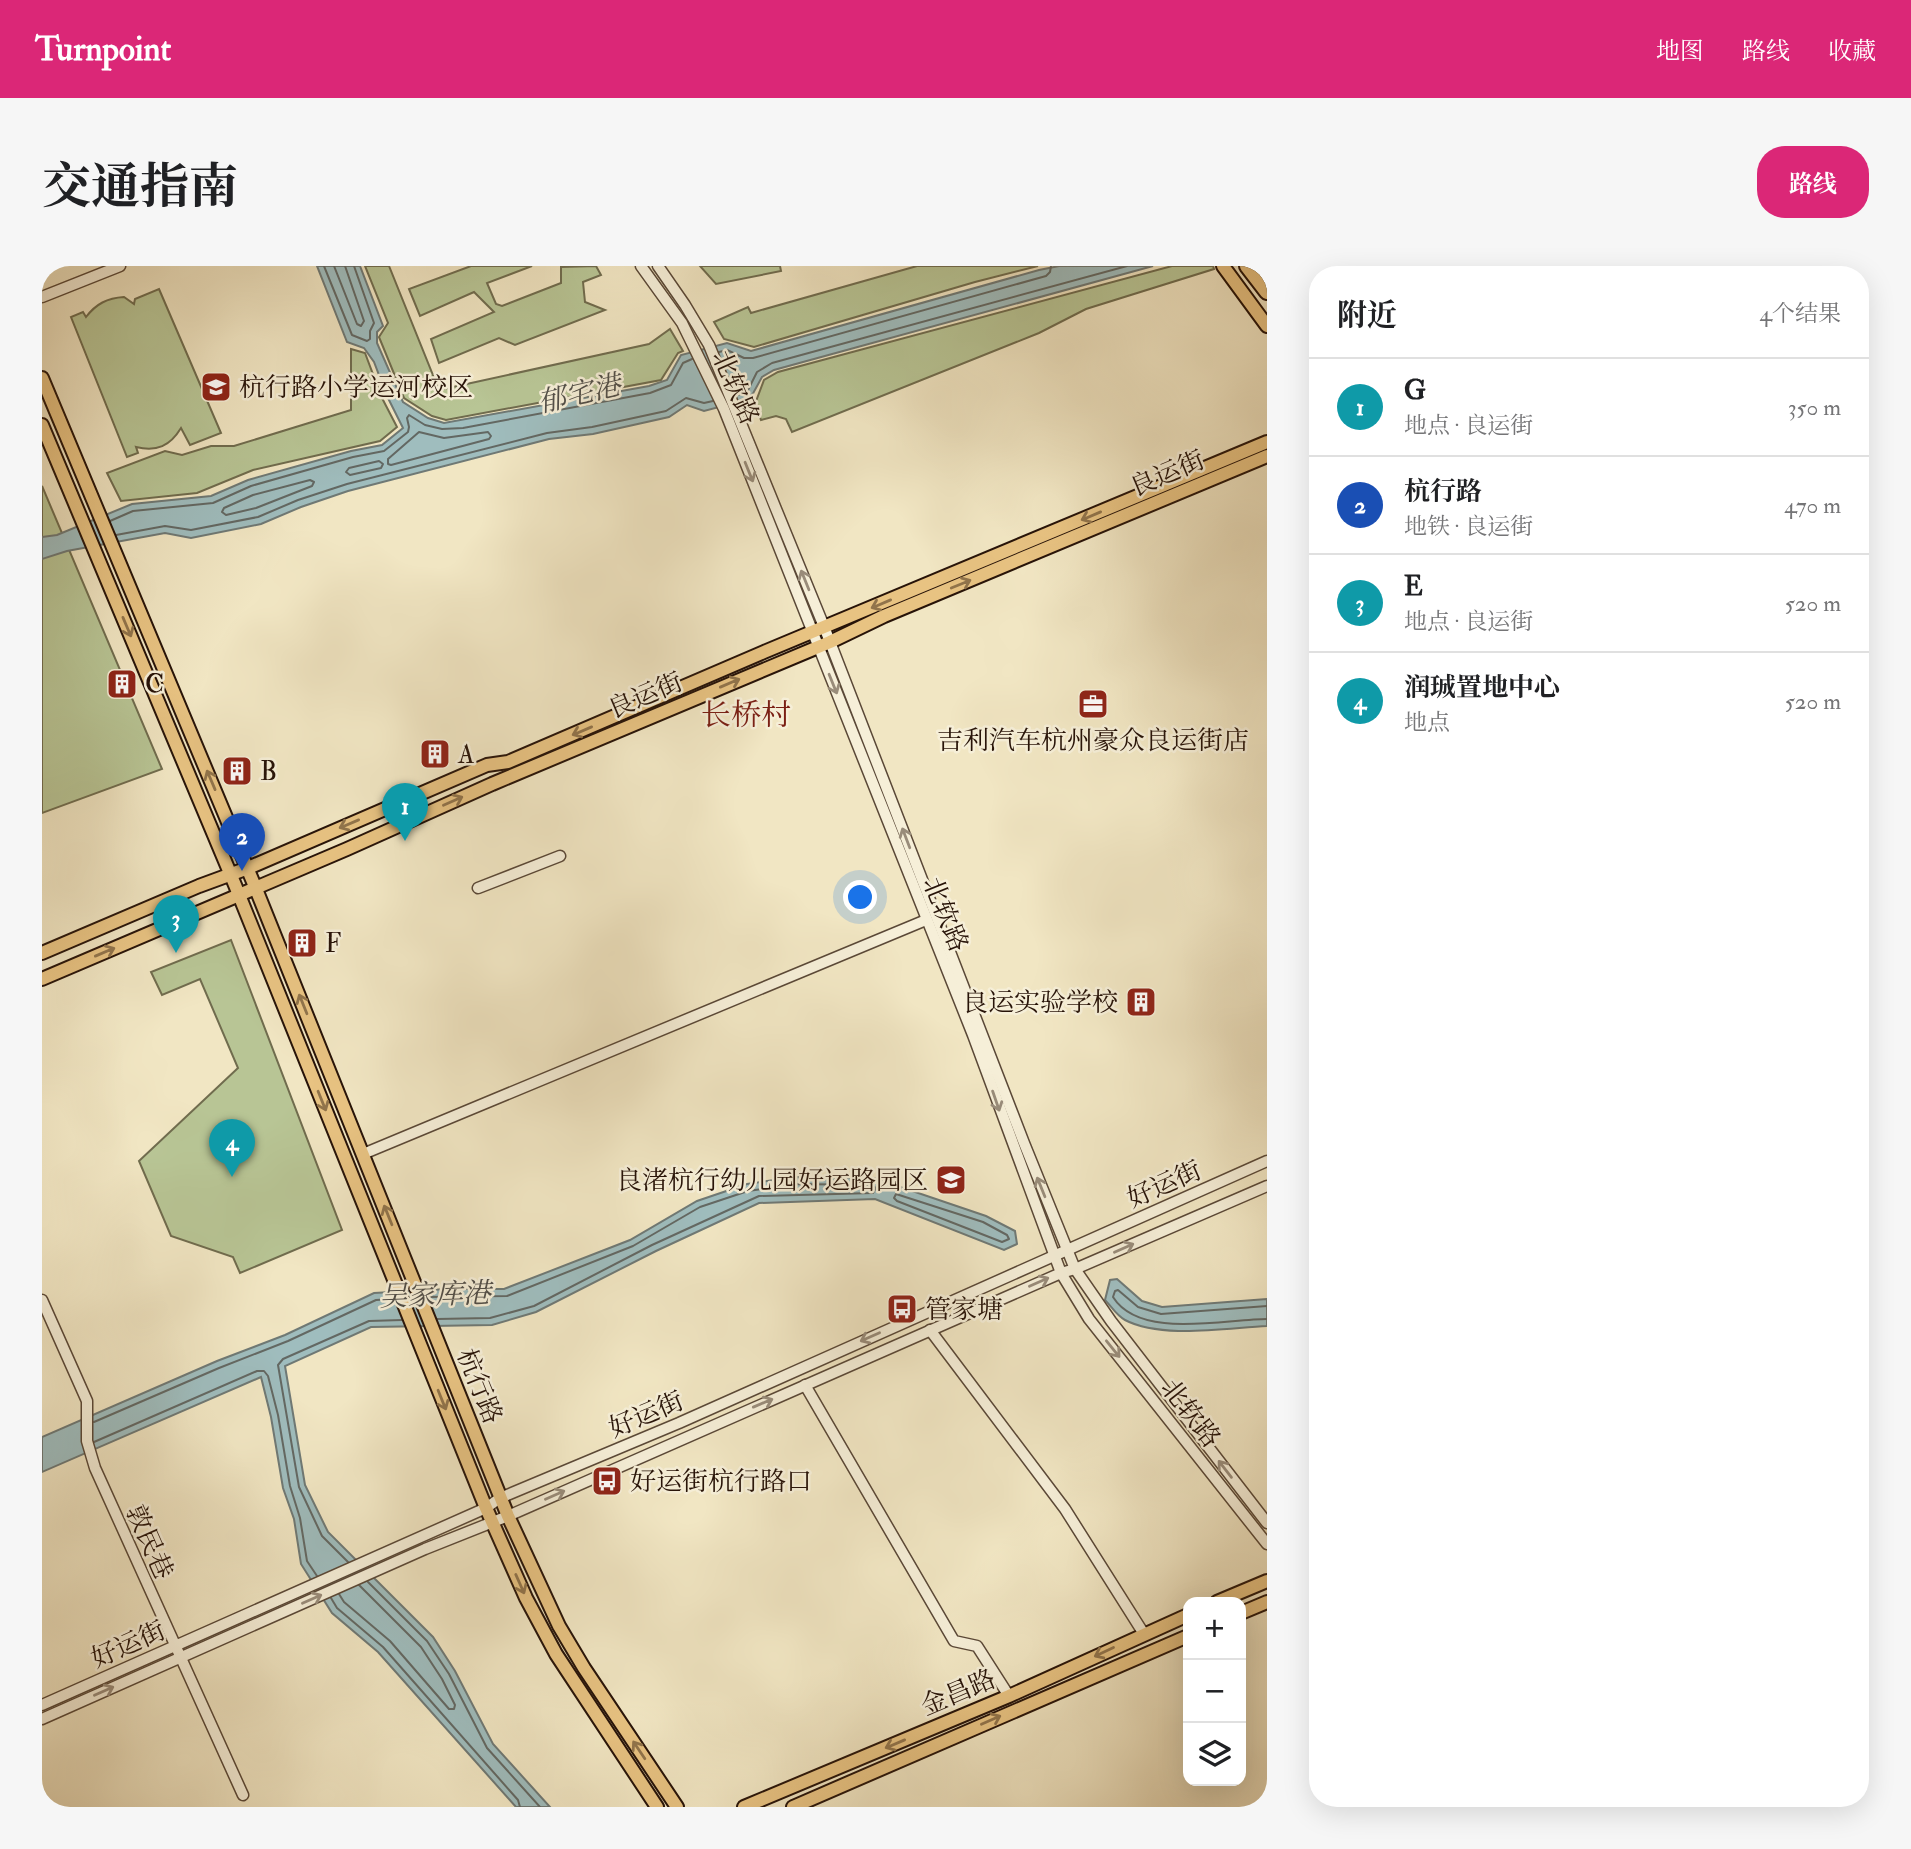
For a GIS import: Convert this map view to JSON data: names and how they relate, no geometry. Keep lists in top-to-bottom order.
{
  "streets": {
    "main road": ["良运街", "杭行路", "金昌路"],
    "street": ["北软路", "好运街", "敦民巷"]
  },
  "crossings": [
    ["北软路", "良运街"],
    ["北软路", "好运街"],
    ["良运街", "杭行路"],
    ["好运街", "杭行路"],
    ["好运街", "敦民巷"]
  ],
  "districts": ["长桥村"],
  "water": ["郁宅港", "吴家库港"],
  "places": {
    "school or university": ["杭行路小学运河校区", "良渚杭行幼儿园好运路园区"],
    "building": [
      "C",
      "A",
      "B",
      "F",
      "良运实验学校"
    ],
    "office": ["吉利汽车杭州豪众良运街店"],
    "bus stop": ["管家塘", "好运街杭行路口"]
  },
  "page": {
    "header": "Turnpoint",
    "nav": ["地图", "路线", "收藏"],
    "buttons": "路线",
    "title": "交通指南",
    "heading": ["附近", "4个结果"],
    "list": [
      {
        "mark": "1",
        "name": "G",
        "note": "地点 · 良运街",
        "value": "350 m"
      },
      {
        "mark": "2",
        "name": "杭行路",
        "note": "地铁 · 良运街",
        "value": "470 m"
      },
      {
        "mark": "3",
        "name": "E",
        "note": "地点 · 良运街",
        "value": "520 m"
      },
      {
        "mark": "4",
        "name": "润珹置地中心",
        "note": "地点",
        "value": "520 m"
      }
    ],
    "pins": [
      "1",
      "2",
      "3",
      "4"
    ],
    "map_buttons": ["+", "−"]
  }
}
